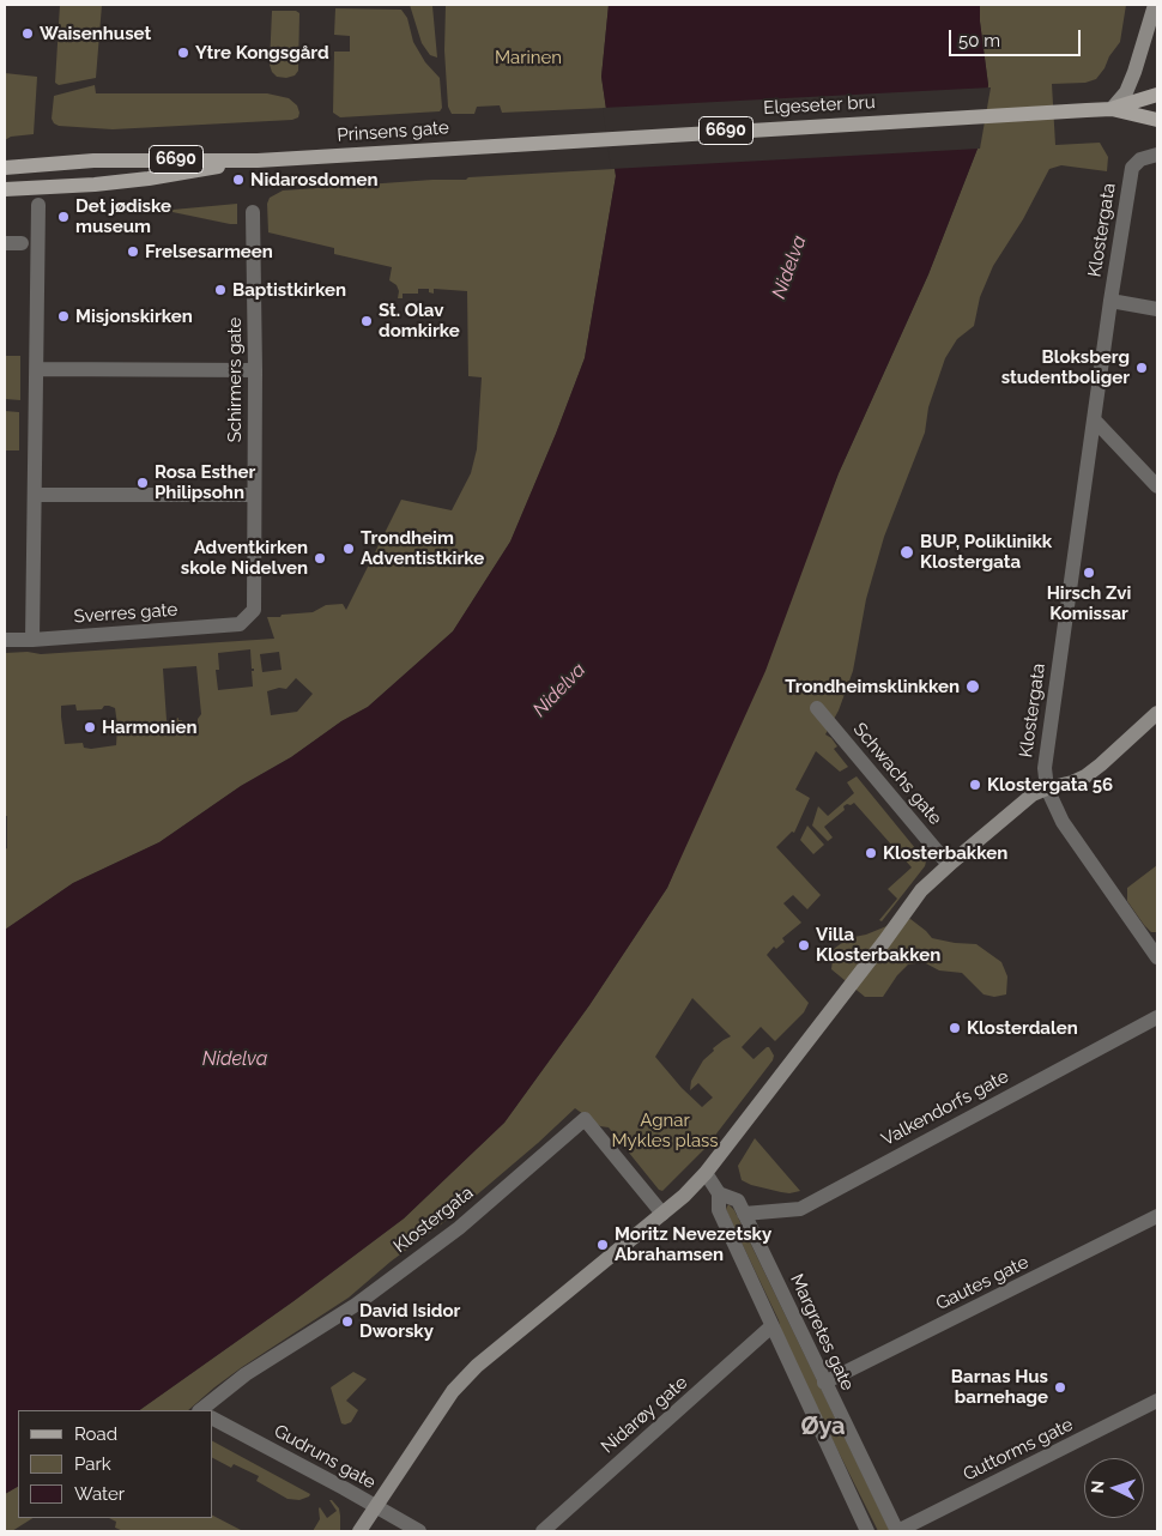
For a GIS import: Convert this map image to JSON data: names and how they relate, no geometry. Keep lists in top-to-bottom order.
{
  "streets": {
    "main road": ["Elgeseter bru", "6690", "Prinsens gate"],
    "street": [
      "Klostergata",
      "Schirmers gate",
      "Sverres gate",
      "Schwachs gate",
      "Valkendorfs gate",
      "Gautes gate",
      "Margretes gate",
      "Nidarøy gate",
      "Guttorms gate",
      "Gudruns gate"
    ]
  },
  "crossings": [
    ["Elgeseter bru", "6690"],
    ["Elgeseter bru", "Prinsens gate"],
    ["Schirmers gate", "Sverres gate"],
    ["Valkendorfs gate", "Margretes gate"],
    ["Gautes gate", "Margretes gate"],
    ["Margretes gate", "Nidarøy gate"],
    ["Margretes gate", "Guttorms gate"]
  ],
  "districts": ["Øya"],
  "water": ["Nidelva"],
  "parks": ["Marinen", "Agnar Mykles plass"],
  "places": [
    "Waisenhuset",
    "Ytre Kongsgård",
    "Nidarosdomen",
    "Det jødiske museum",
    "Frelsesarmeen",
    "Baptistkirken",
    "Misjonskirken",
    "St. Olav domkirke",
    "Bloksberg studentboliger",
    "Rosa Esther Philipsohn",
    "Trondheim Adventistkirke",
    "BUP, Poliklinikk Klostergata",
    "Adventkirken skole Nidelven",
    "Hirsch Zvi Komissar",
    "Trondheimsklinkken",
    "Harmonien",
    "Klostergata 56",
    "Klosterbakken",
    "Villa Klosterbakken",
    "Klosterdalen",
    "Moritz Nevezetsky Abrahamsen",
    "David Isidor Dworsky",
    "Barnas Hus barnehage"
  ],
  "legend": ["Road", "Park", "Water"],
  "scale_bar": "50 m",
  "north": "left"
}
